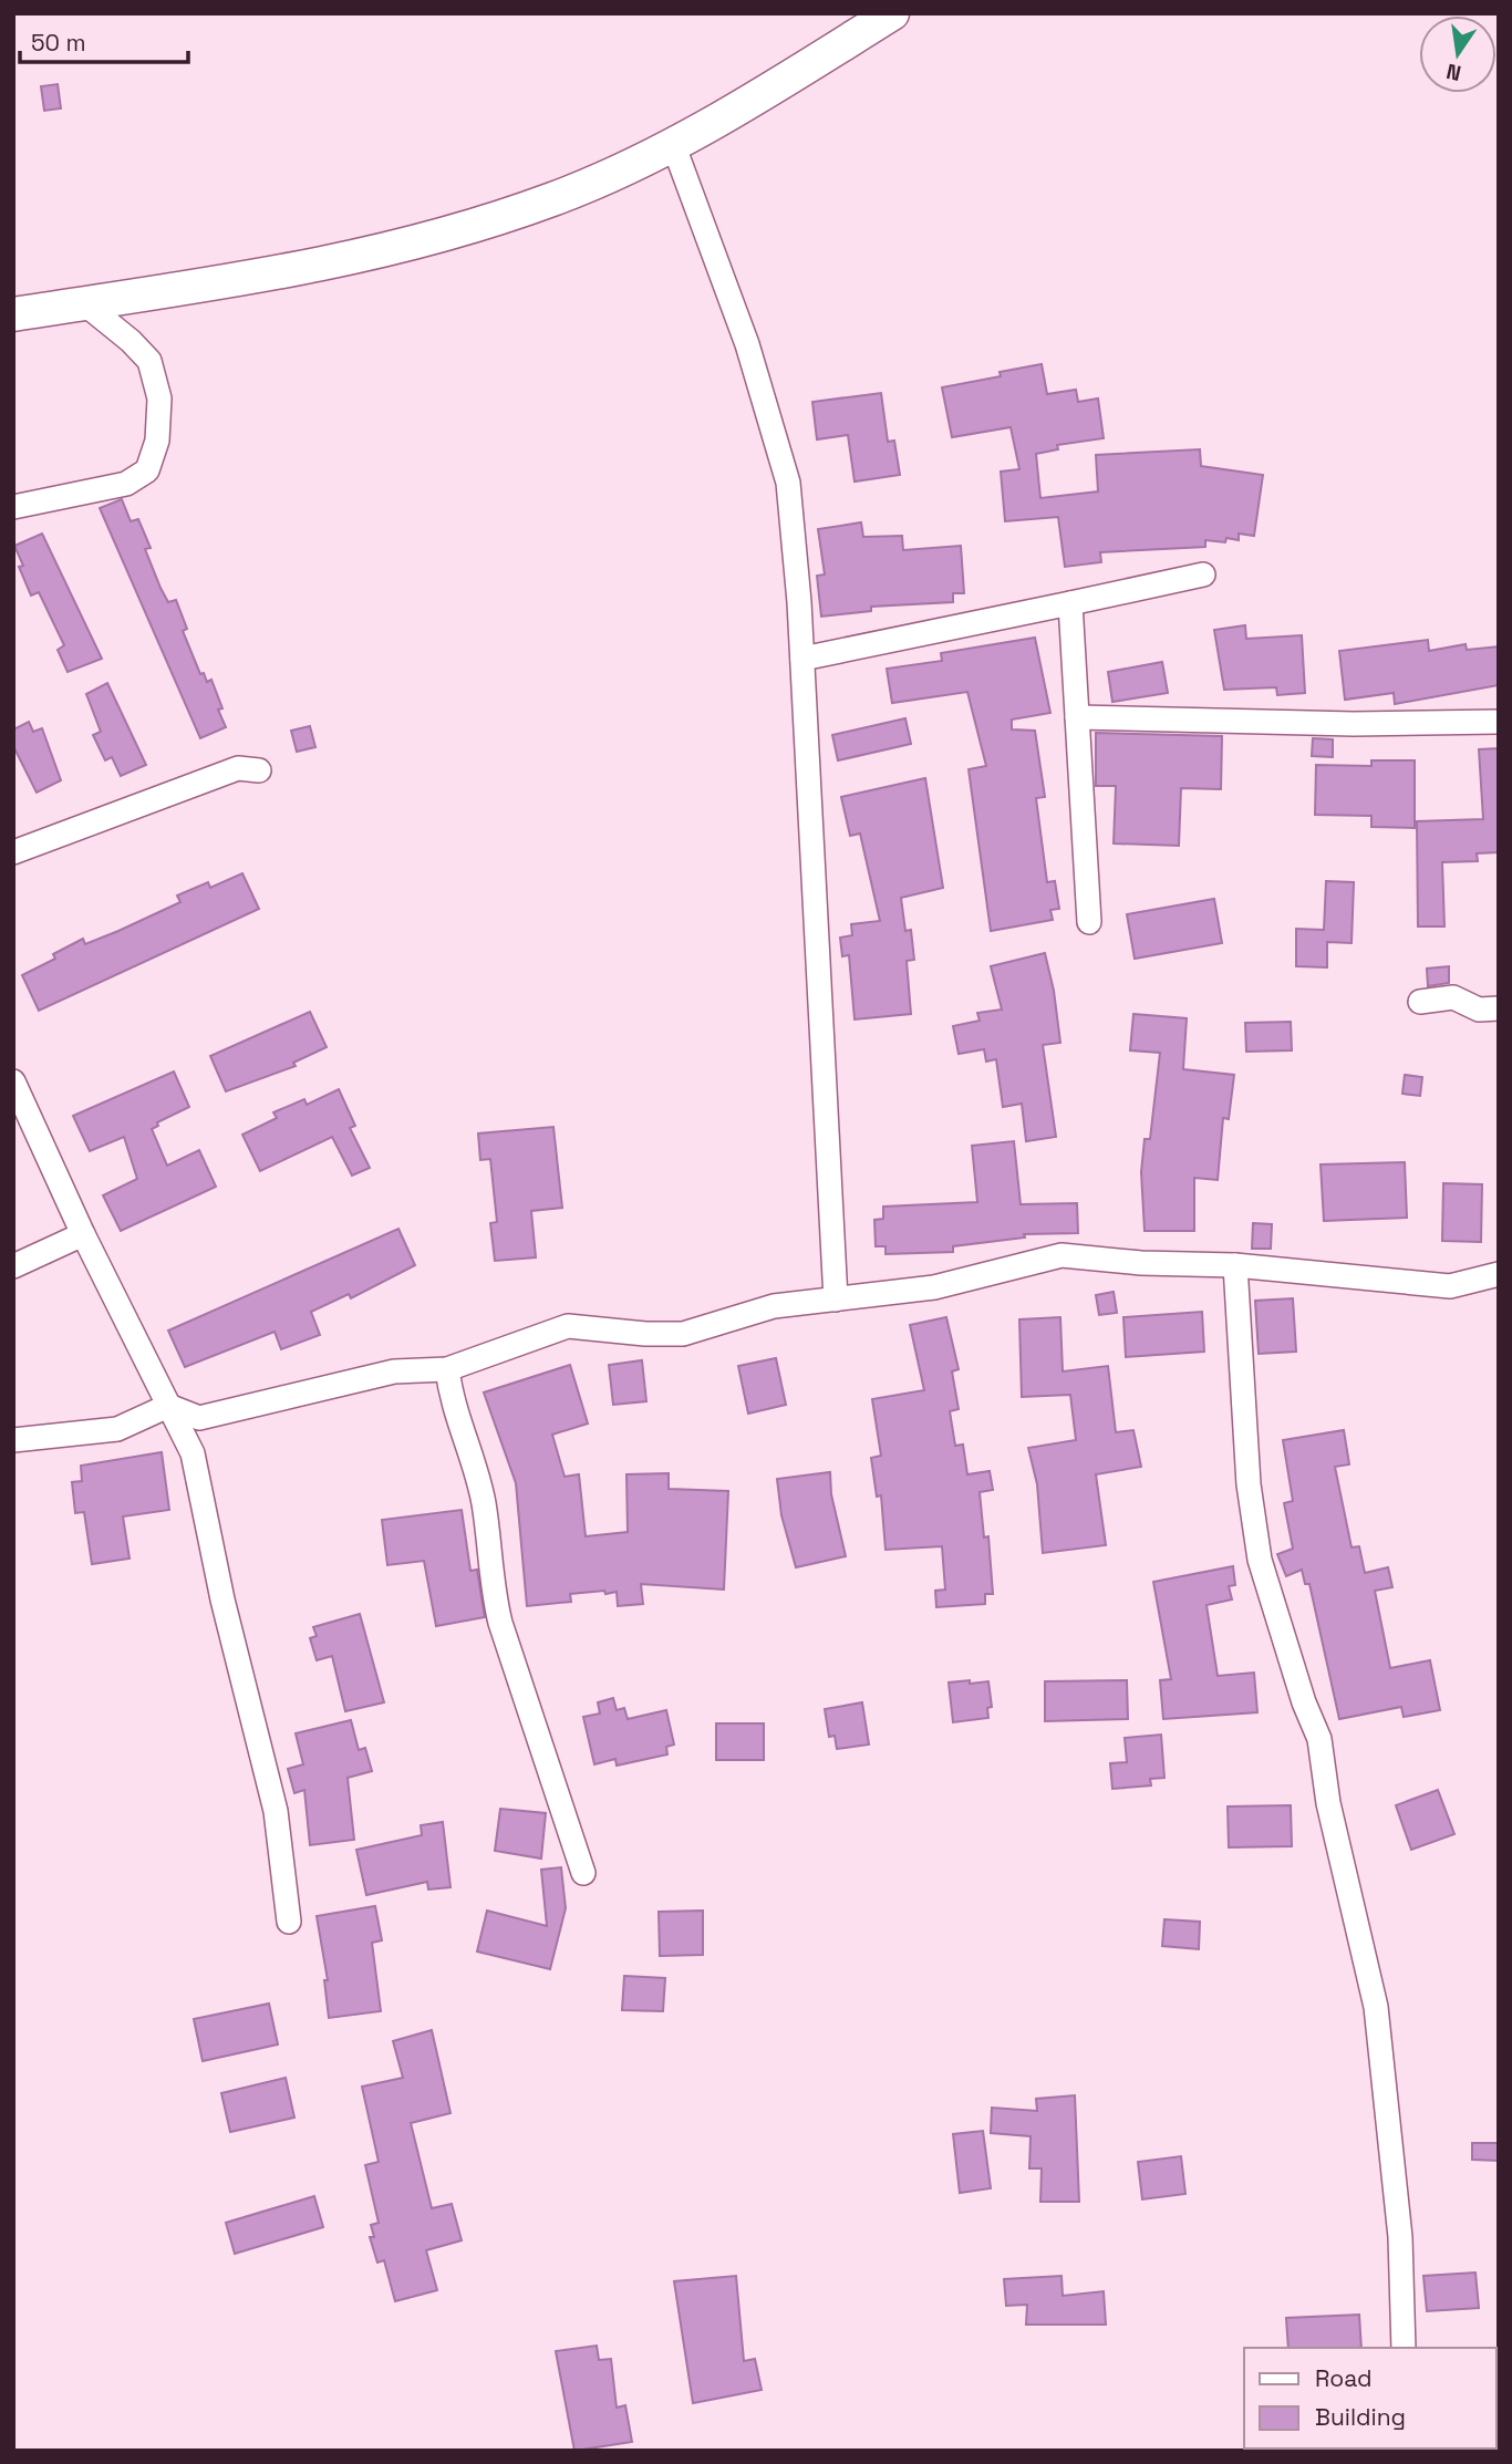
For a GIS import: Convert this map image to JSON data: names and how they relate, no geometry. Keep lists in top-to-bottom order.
{
  "legend": ["Road", "Building"],
  "scale_bar": "50 m",
  "north": "bottom"
}
